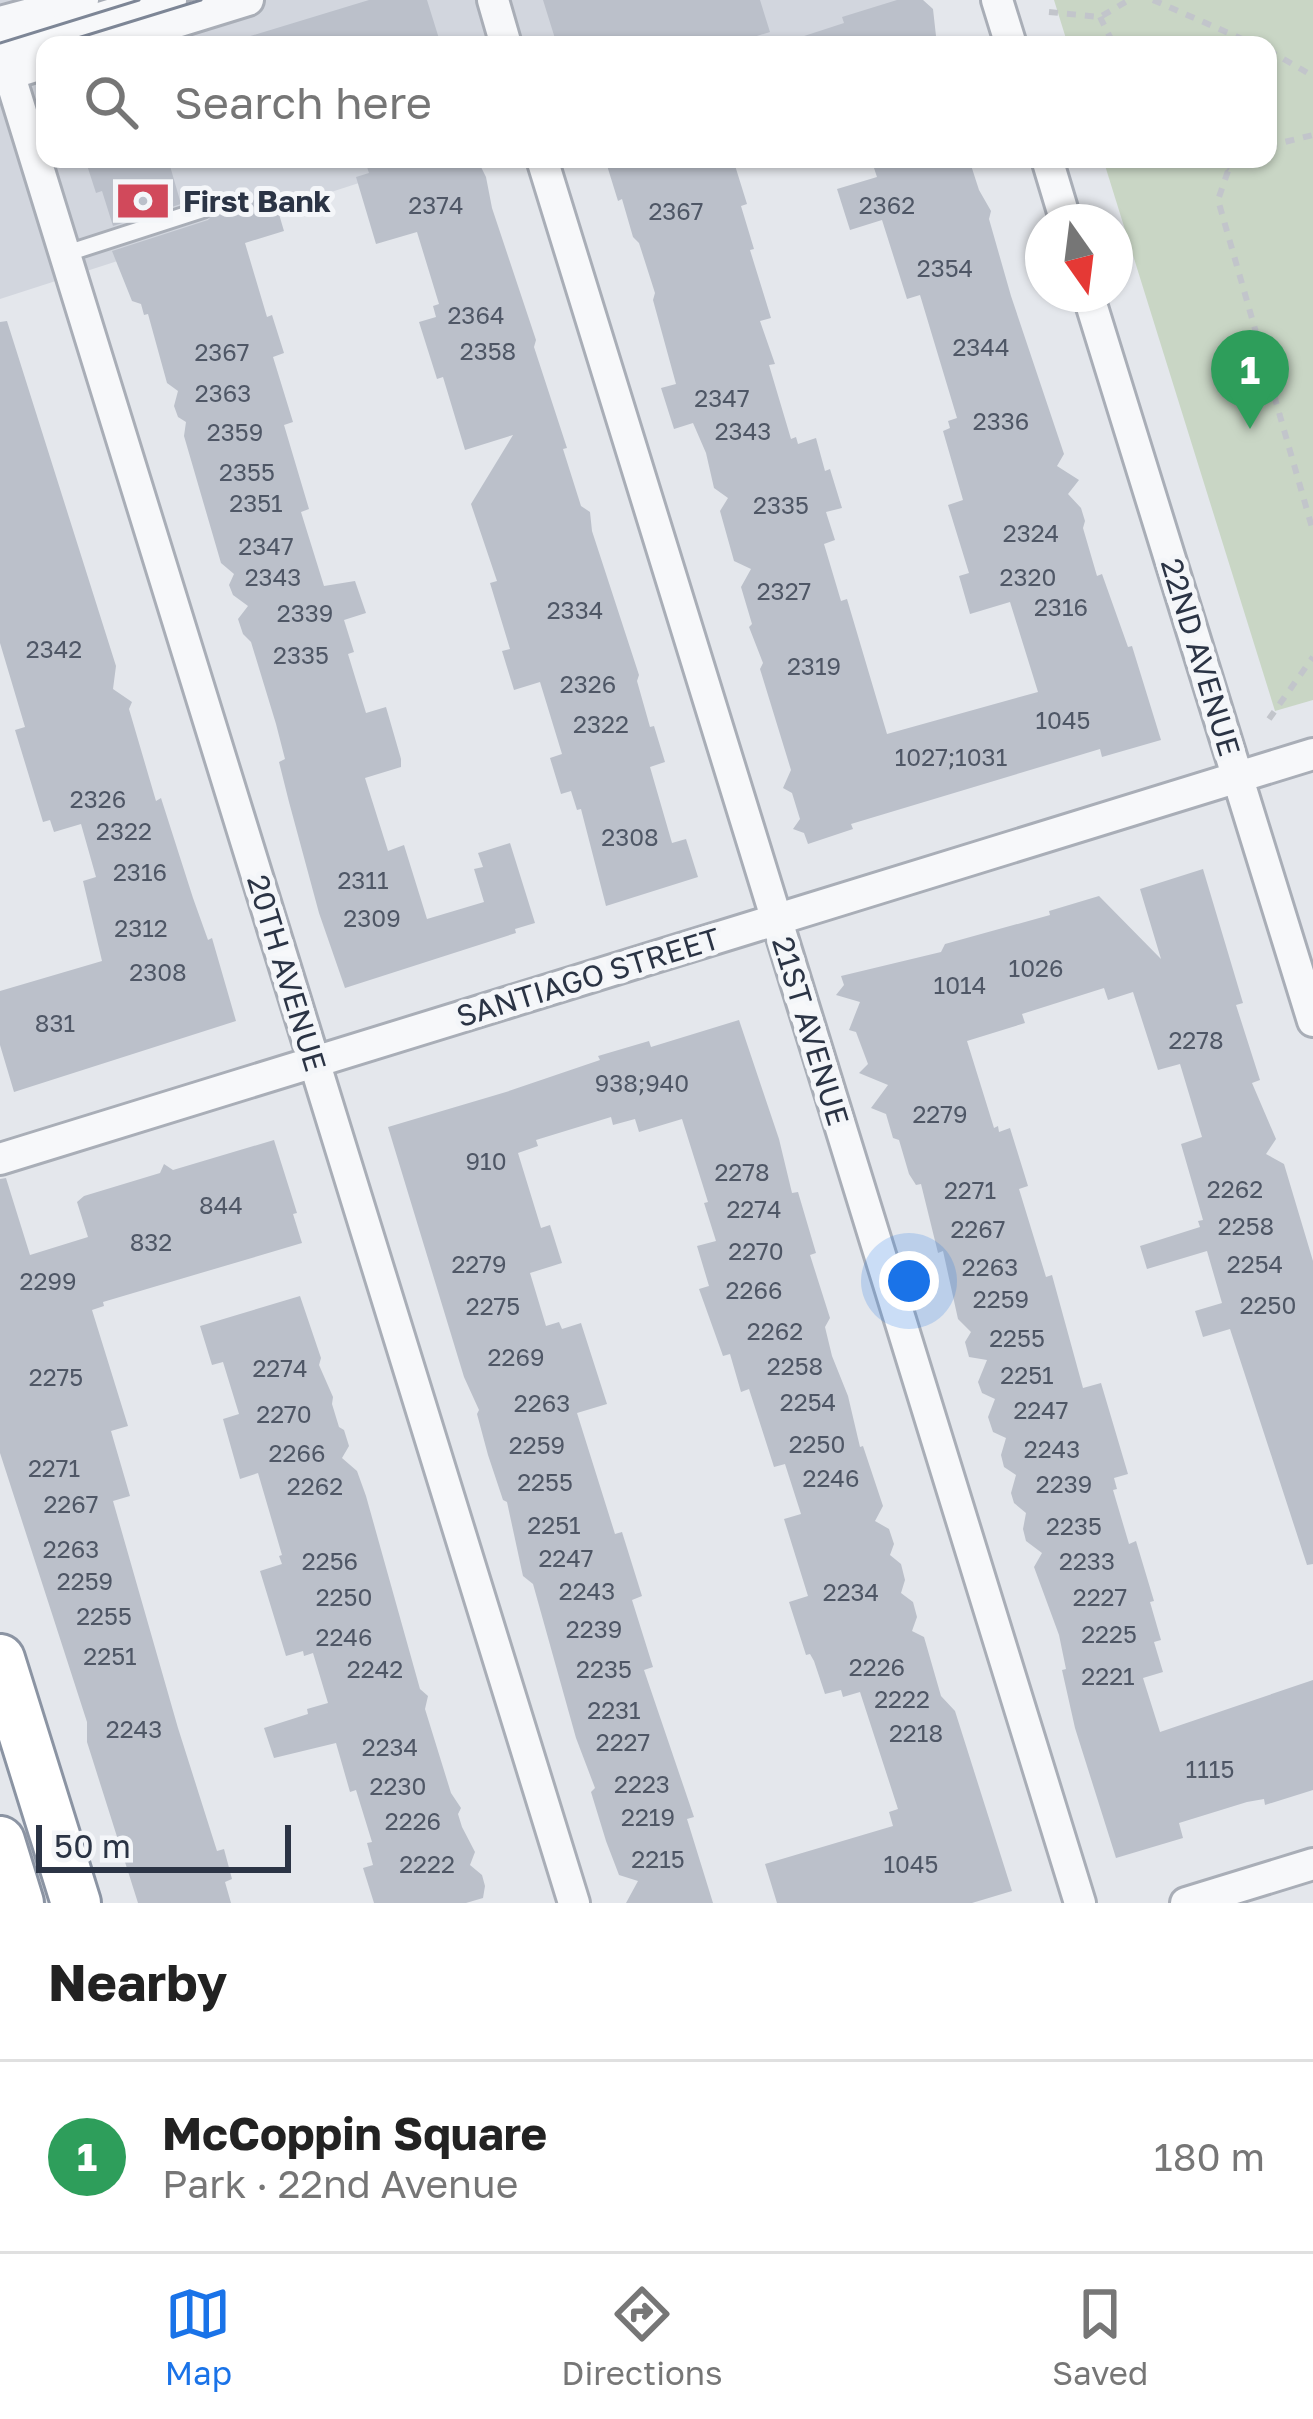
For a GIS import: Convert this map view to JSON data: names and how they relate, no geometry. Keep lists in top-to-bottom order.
{
  "streets": {
    "street": [
      "22ND AVENUE",
      "20TH AVENUE",
      "SANTIAGO STREET",
      "21ST AVENUE"
    ]
  },
  "crossings": [
    ["22ND AVENUE", "SANTIAGO STREET"],
    ["20TH AVENUE", "SANTIAGO STREET"],
    ["SANTIAGO STREET", "21ST AVENUE"]
  ],
  "places": {
    "bank": ["First Bank"]
  },
  "house_numbers": [
    "2374",
    "2362",
    "2367",
    "2354",
    "2364",
    "2344",
    "2358",
    "2367",
    "2363",
    "2347",
    "2336",
    "2343",
    "2359",
    "2355",
    "2351",
    "2335",
    "2324",
    "2347",
    "2343",
    "2320",
    "2327",
    "2316",
    "2334",
    "2339",
    "2342",
    "2335",
    "2319",
    "2326",
    "1045",
    "2322",
    "1027;1031",
    "2326",
    "2322",
    "2308",
    "2316",
    "2311",
    "2309",
    "2312",
    "1026",
    "2308",
    "1014",
    "831",
    "2278",
    "938;940",
    "2279",
    "910",
    "2278",
    "2262",
    "2271",
    "844",
    "2274",
    "2258",
    "2267",
    "832",
    "2270",
    "2279",
    "2254",
    "2263",
    "2299",
    "2266",
    "2259",
    "2250",
    "2275",
    "2262",
    "2255",
    "2269",
    "2258",
    "2274",
    "2251",
    "2275",
    "2254",
    "2263",
    "2247",
    "2270",
    "2250",
    "2259",
    "2243",
    "2266",
    "2271",
    "2246",
    "2255",
    "2239",
    "2262",
    "2267",
    "2251",
    "2235",
    "2263",
    "2247",
    "2256",
    "2233",
    "2259",
    "2243",
    "2234",
    "2250",
    "2227",
    "2255",
    "2239",
    "2225",
    "2246",
    "2251",
    "2226",
    "2242",
    "2235",
    "2221",
    "2222",
    "2231",
    "2243",
    "2218",
    "2227",
    "2234",
    "1115",
    "2223",
    "2230",
    "2219",
    "2226",
    "2215",
    "2222",
    "1045"
  ],
  "scale_bar": "50 m",
  "north": "bottom",
  "page": {
    "search": "Search here",
    "pins": "1",
    "scale": "50 m",
    "heading": "Nearby",
    "list": [
      {
        "mark": "1",
        "name": "McCoppin Square",
        "note": "Park · 22nd Avenue",
        "value": "180 m"
      }
    ],
    "nav": ["Map", "Directions", "Saved"]
  }
}
